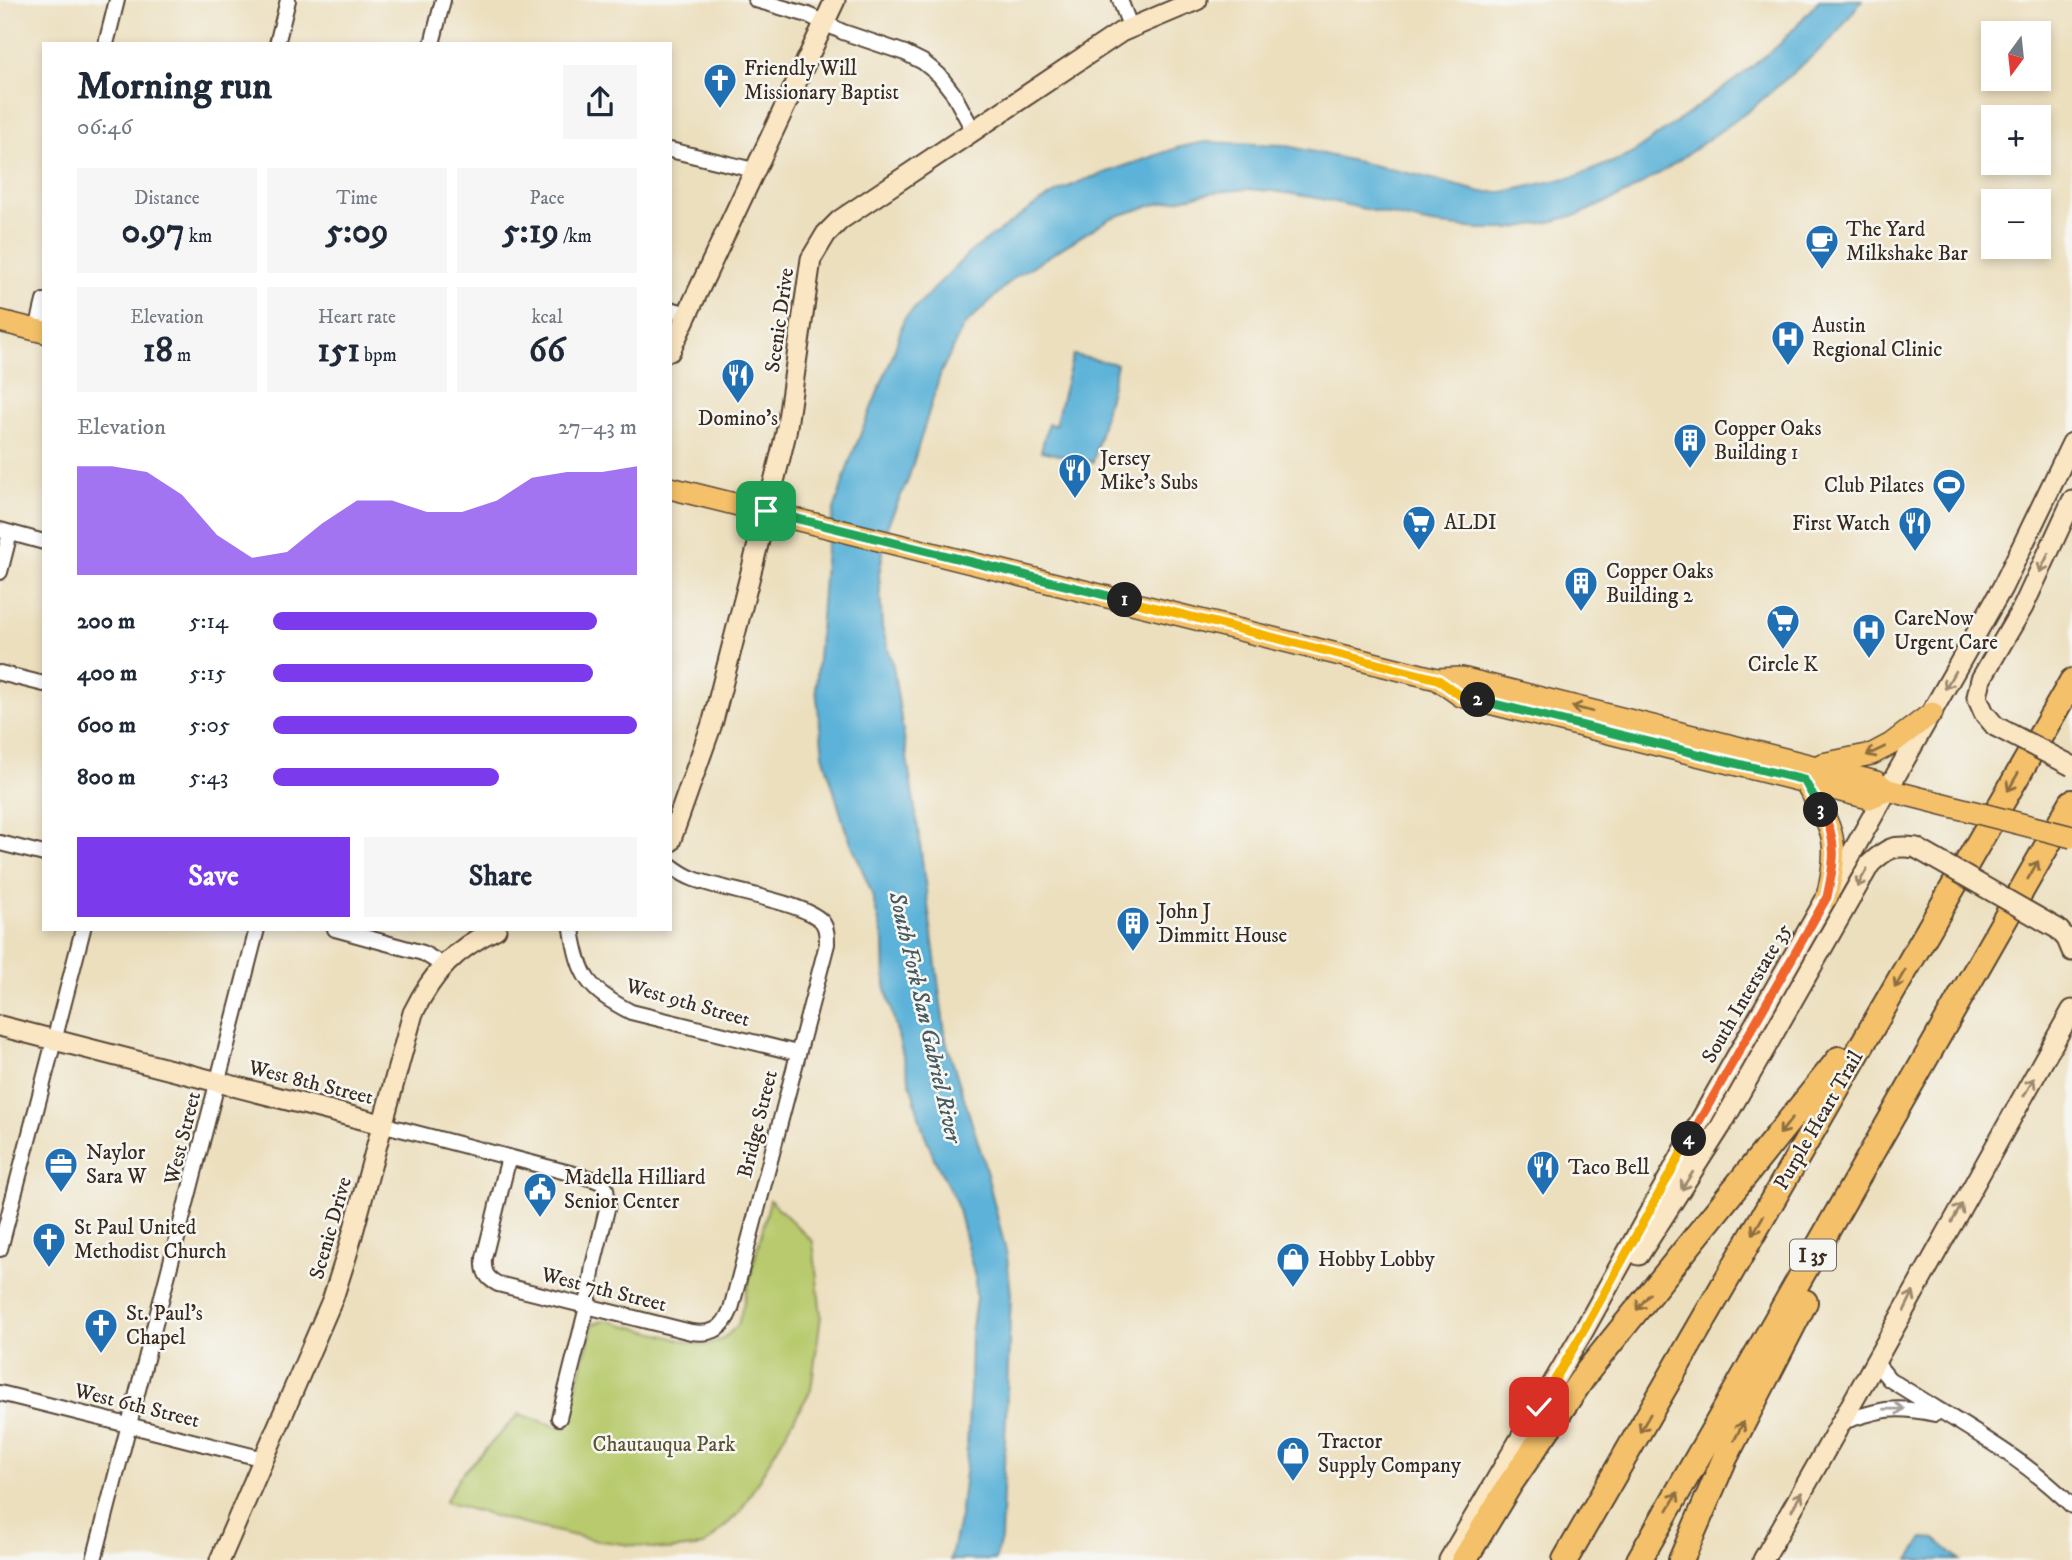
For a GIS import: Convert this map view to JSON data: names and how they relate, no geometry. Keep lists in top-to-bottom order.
{
  "streets": {
    "highway": ["Purple Heart Trail", "I 35"],
    "main road": ["Scenic Drive", "South Interstate 35", "West 8th Street"],
    "street": [
      "West 9th Street",
      "Bridge Street",
      "West Street",
      "West 7th Street",
      "West 6th Street"
    ]
  },
  "crossings": [
    ["Scenic Drive", "West 8th Street"],
    ["Scenic Drive", "West 6th Street"],
    ["West 9th Street", "Bridge Street"],
    ["West 8th Street", "West Street"],
    ["West 8th Street", "West 7th Street"],
    ["Bridge Street", "West 7th Street"],
    ["West Street", "West 6th Street"]
  ],
  "water": ["South Fork San Gabriel River"],
  "parks": ["Chautauqua Park"],
  "places": {
    "church": ["Friendly Will Missionary Baptist", "St Paul United Methodist Church", "St. Paul's Chapel"],
    "cafe": ["The Yard Milkshake Bar"],
    "hospital": ["Austin Regional Clinic", "CareNow Urgent Care"],
    "restaurant": [
      "Domino's",
      "Jersey Mike's Subs",
      "First Watch",
      "Taco Bell"
    ],
    "building": ["Copper Oaks Building 1", "Copper Oaks Building 2", "John J Dimmitt House"],
    "sports": ["Club Pilates"],
    "supermarket": ["ALDI", "Circle K"],
    "office": ["Naylor Sara W"],
    "public building": ["Madella Hilliard Senior Center"],
    "shop": ["Hobby Lobby", "Tractor Supply Company"]
  },
  "north": "bottom",
  "page": {
    "map_buttons": ["+", "−"],
    "heading": ["Morning run", "06:46"],
    "stats": [
      ["Distance", "0.97 km"],
      ["Time", "5:09"],
      ["Pace", "5:19 /km"],
      ["Elevation", "18 m"],
      ["Heart rate", "151 bpm"],
      ["kcal", "66"]
    ],
    "chart": ["Elevation", "27–43 m"],
    "pins": [
      "1",
      "2",
      "3",
      "4"
    ],
    "list": [
      {
        "name": "200 m",
        "note": "5:14"
      },
      {
        "name": "400 m",
        "note": "5:15"
      },
      {
        "name": "600 m",
        "note": "5:05"
      },
      {
        "name": "800 m",
        "note": "5:43"
      }
    ],
    "buttons": ["Save", "Share"]
  }
}
